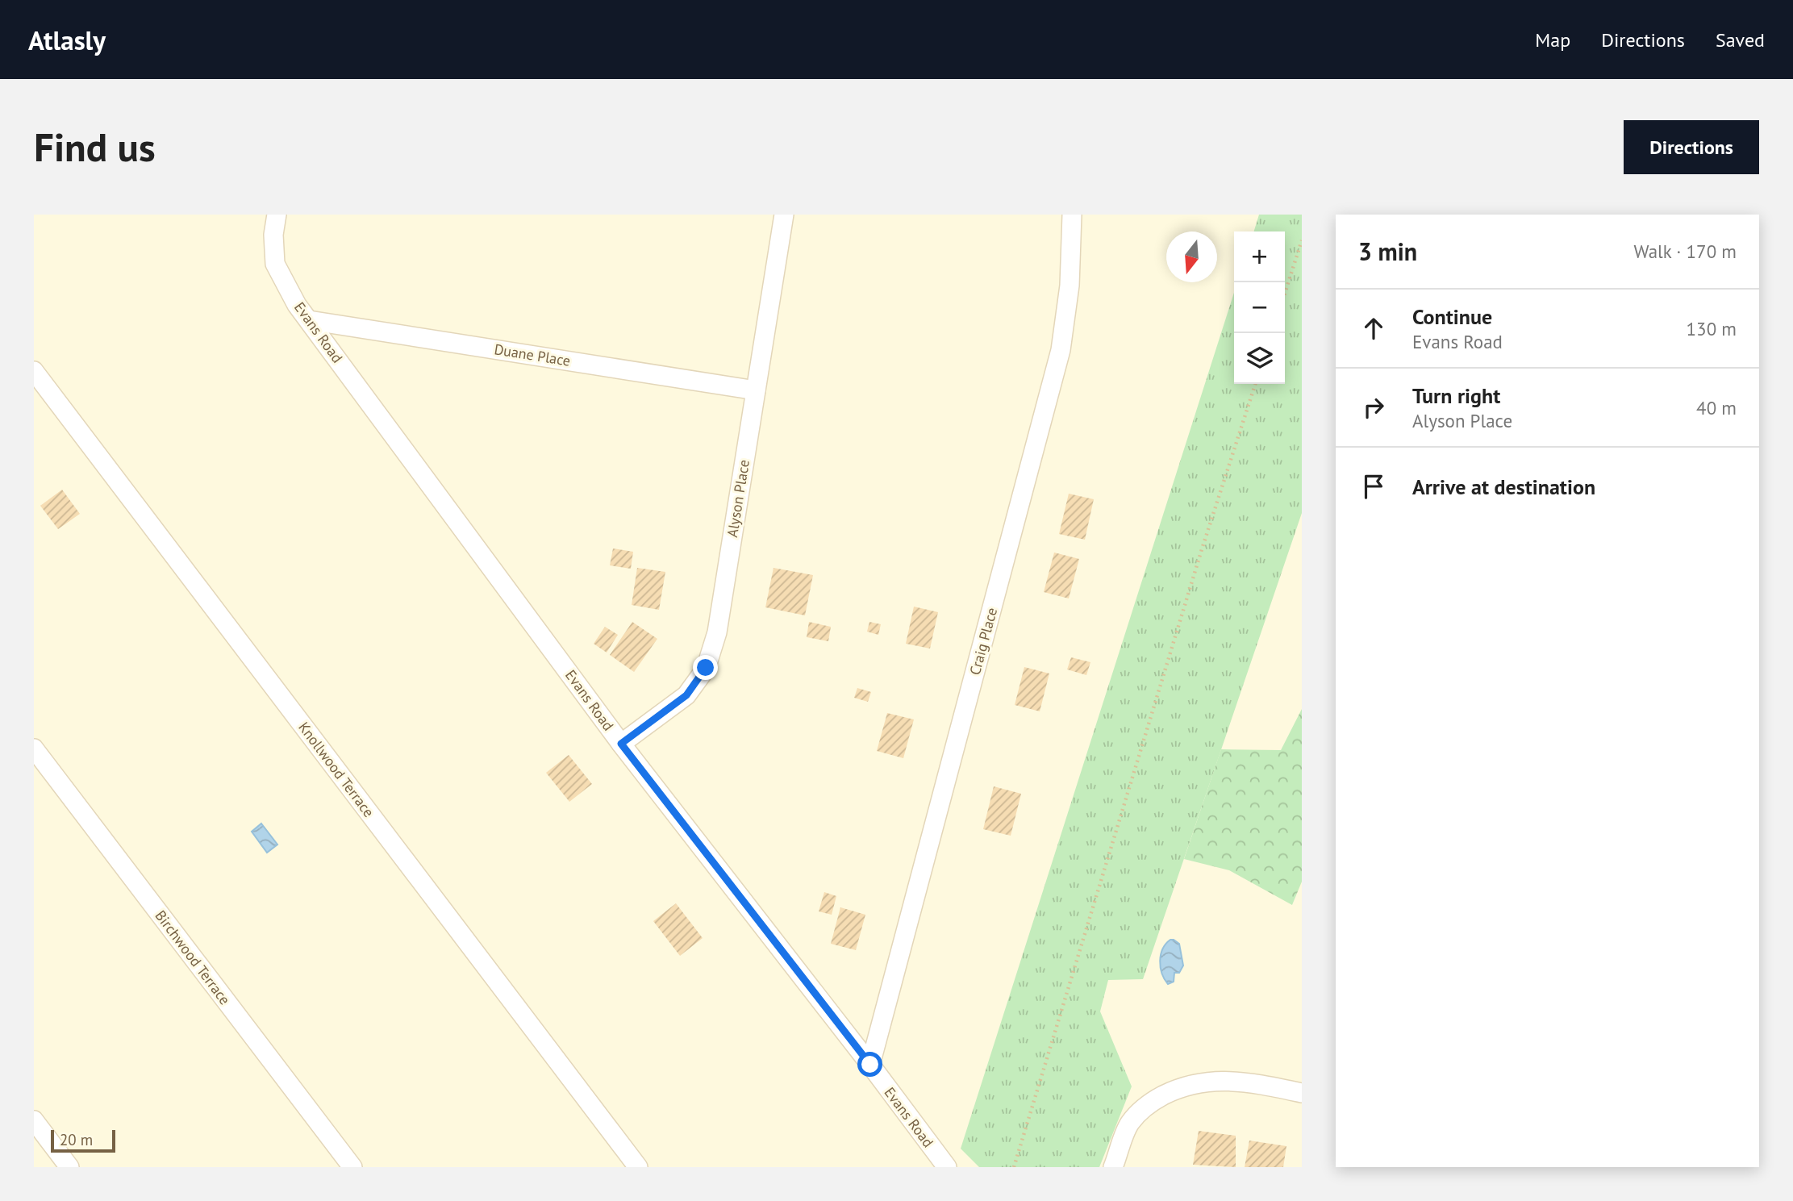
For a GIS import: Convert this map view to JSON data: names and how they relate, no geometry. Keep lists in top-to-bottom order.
{
  "streets": {
    "street": [
      "Evans Road",
      "Duane Place",
      "Alyson Place",
      "Craig Place",
      "Knollwood Terrace",
      "Birchwood Terrace"
    ]
  },
  "crossings": [
    ["Evans Road", "Duane Place"],
    ["Evans Road", "Alyson Place"],
    ["Evans Road", "Craig Place"],
    ["Duane Place", "Alyson Place"]
  ],
  "scale_bar": "20 m",
  "north": "bottom",
  "page": {
    "header": "Atlasly",
    "nav": ["Map", "Directions", "Saved"],
    "buttons": "Directions",
    "title": "Find us",
    "heading": ["3 min", "Walk · 170 m"],
    "map_buttons": ["+", "−"],
    "list": [
      ["Continue", "Evans Road", "130 m"],
      ["Turn right", "Alyson Place", "40 m"],
      "Arrive at destination"
    ],
    "scale": "20 m"
  }
}
